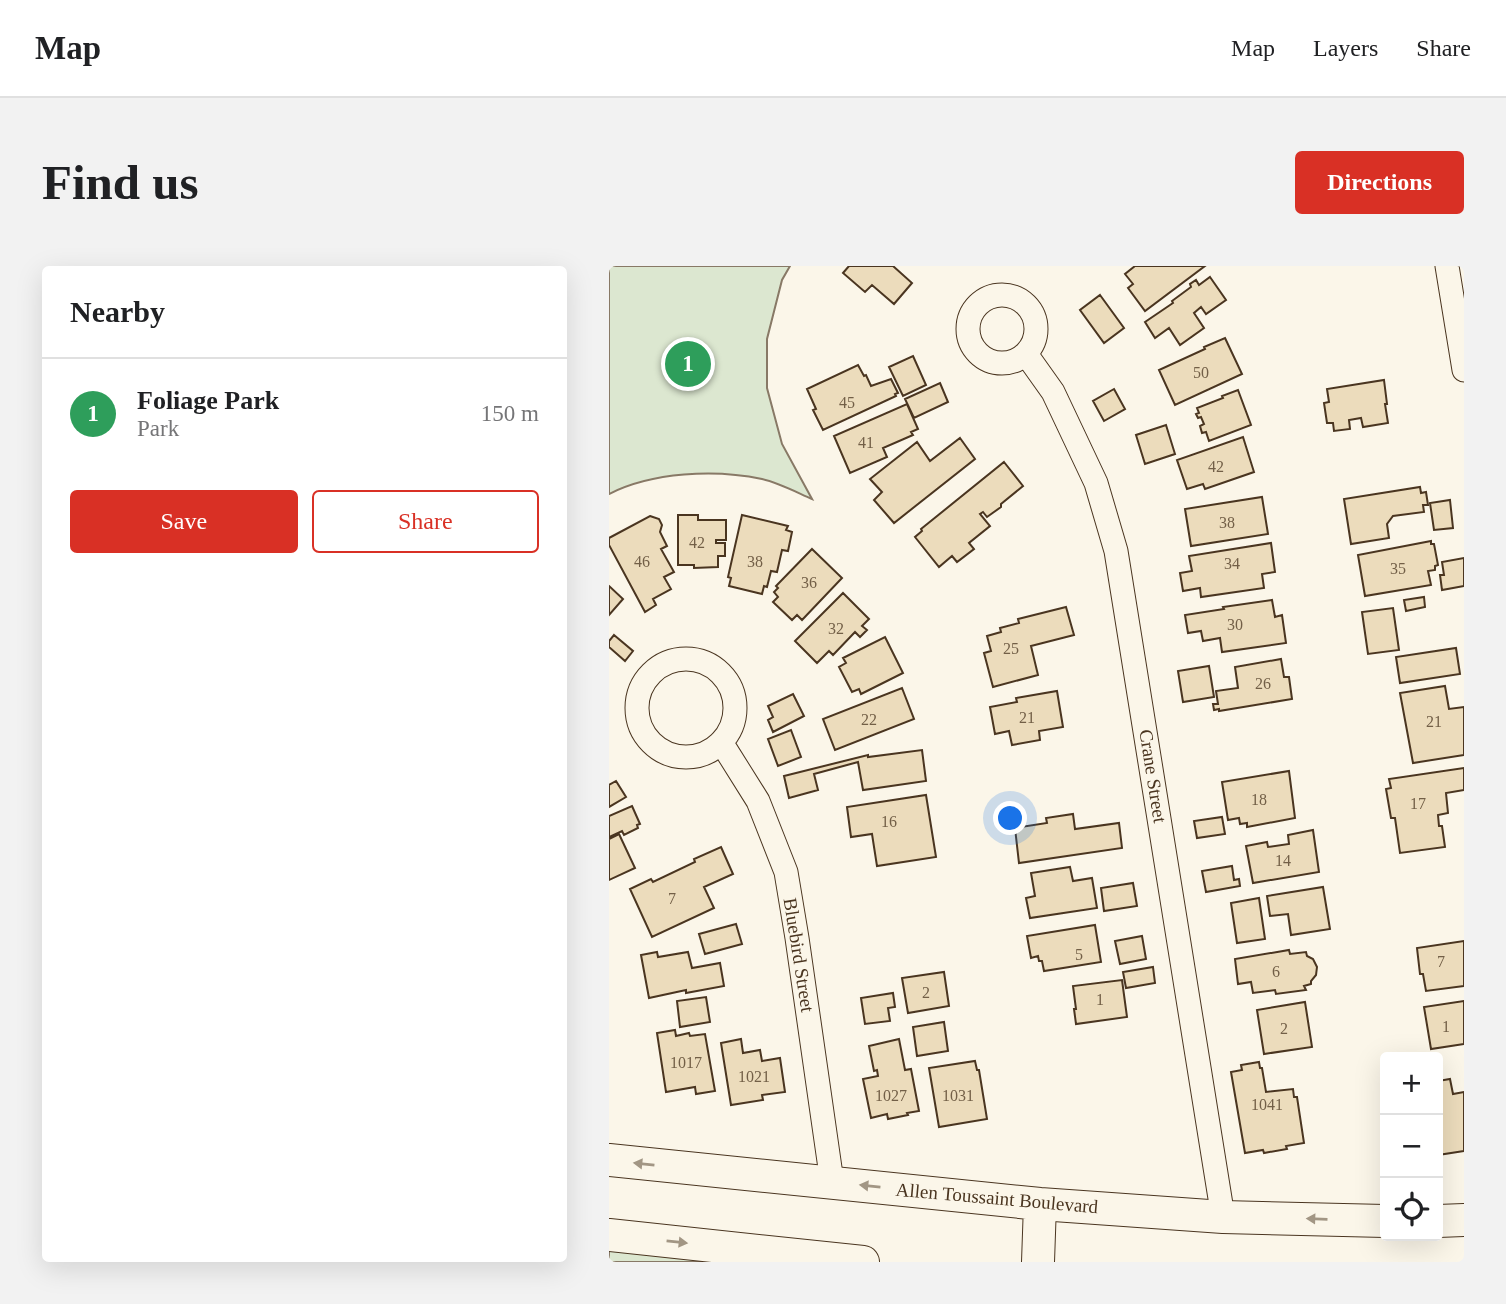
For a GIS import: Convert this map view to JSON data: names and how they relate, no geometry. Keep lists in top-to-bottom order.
{
  "streets": {
    "main road": ["Allen Toussaint Boulevard"],
    "street": ["Crane Street", "Bluebird Street"]
  },
  "crossings": [
    ["Crane Street", "Allen Toussaint Boulevard"],
    ["Bluebird Street", "Allen Toussaint Boulevard"]
  ],
  "house_numbers": [
    "50",
    "45",
    "41",
    "42",
    "38",
    "42",
    "46",
    "38",
    "34",
    "35",
    "36",
    "30",
    "32",
    "25",
    "26",
    "21",
    "22",
    "21",
    "18",
    "17",
    "16",
    "14",
    "7",
    "5",
    "7",
    "6",
    "2",
    "1",
    "1",
    "2",
    "1017",
    "1021",
    "1027",
    "1031",
    "1041"
  ],
  "page": {
    "header": "Map",
    "nav": ["Map", "Layers", "Share"],
    "buttons": [
      "Directions",
      ["Save", "Share"]
    ],
    "title": "Find us",
    "heading": "Nearby",
    "pins": "1",
    "list": [
      {
        "mark": "1",
        "name": "Foliage Park",
        "note": "Park",
        "value": "150 m"
      }
    ],
    "map_buttons": ["+", "−"]
  }
}
